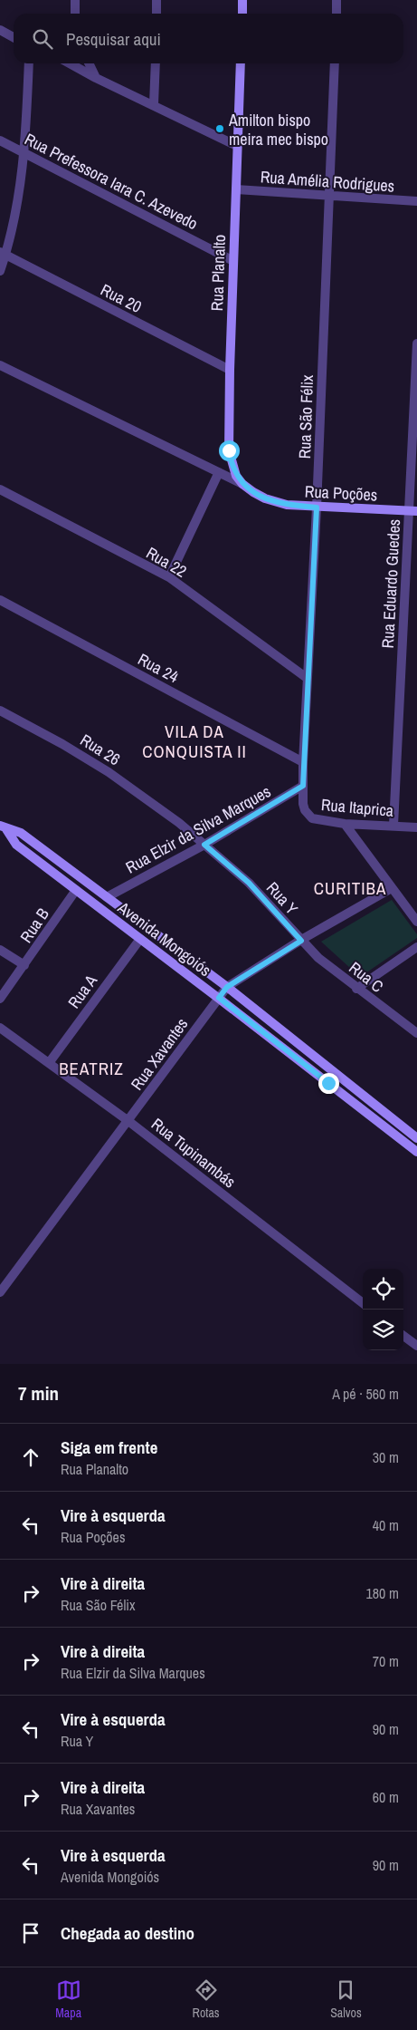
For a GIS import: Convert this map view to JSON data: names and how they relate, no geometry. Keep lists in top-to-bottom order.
{
  "streets": {
    "street": [
      "Rua Prefessora Iara C. Azevedo",
      "Rua Amélia Rodrigues",
      "Rua Planalto",
      "Rua 20",
      "Rua São Félix",
      "Rua Poções",
      "Rua 22",
      "Rua Eduardo Guedes",
      "Rua 24",
      "Rua 26",
      "Rua Itaprica",
      "Rua Elzir da Silva Marques",
      "Rua Y",
      "Rua B",
      "Avenida Mongoiós",
      "Rua C",
      "Rua A",
      "Rua Xavantes",
      "Rua Tupinambás"
    ]
  },
  "crossings": [
    ["Rua Prefessora Iara C. Azevedo", "Rua Planalto"],
    ["Rua Amélia Rodrigues", "Rua Planalto"],
    ["Rua Amélia Rodrigues", "Rua São Félix"],
    ["Rua Planalto", "Rua 20"],
    ["Rua Planalto", "Rua Poções"],
    ["Rua São Félix", "Rua Poções"],
    ["Rua São Félix", "Rua 22"],
    ["Rua São Félix", "Rua 24"],
    ["Rua São Félix", "Rua Itaprica"],
    ["Rua São Félix", "Rua Elzir da Silva Marques"],
    ["Rua Poções", "Rua Eduardo Guedes"],
    ["Rua Eduardo Guedes", "Rua Itaprica"],
    ["Rua 26", "Rua Y"],
    ["Rua Elzir da Silva Marques", "Rua Y"],
    ["Rua Elzir da Silva Marques", "Avenida Mongoiós"],
    ["Rua Y", "Rua C"],
    ["Rua Y", "Rua Xavantes"],
    ["Rua B", "Avenida Mongoiós"],
    ["Avenida Mongoiós", "Rua A"],
    ["Avenida Mongoiós", "Rua Xavantes"],
    ["Rua C", "Rua Xavantes"],
    ["Rua A", "Rua Tupinambás"],
    ["Rua Xavantes", "Rua Tupinambás"]
  ],
  "districts": ["VILA DA CONQUISTA II", "CURITIBA", "BEATRIZ"],
  "places": ["Amilton bispo meira mec bispo"],
  "page": {
    "search": "Pesquisar aqui",
    "heading": ["7 min", "A pé · 560 m"],
    "list": [
      ["Siga em frente", "Rua Planalto", "30 m"],
      ["Vire à esquerda", "Rua Poções", "40 m"],
      ["Vire à direita", "Rua São Félix", "180 m"],
      ["Vire à direita", "Rua Elzir da Silva Marques", "70 m"],
      ["Vire à esquerda", "Rua Y", "90 m"],
      ["Vire à direita", "Rua Xavantes", "60 m"],
      ["Vire à esquerda", "Avenida Mongoiós", "90 m"],
      "Chegada ao destino"
    ],
    "nav": ["Mapa", "Rotas", "Salvos"]
  }
}
